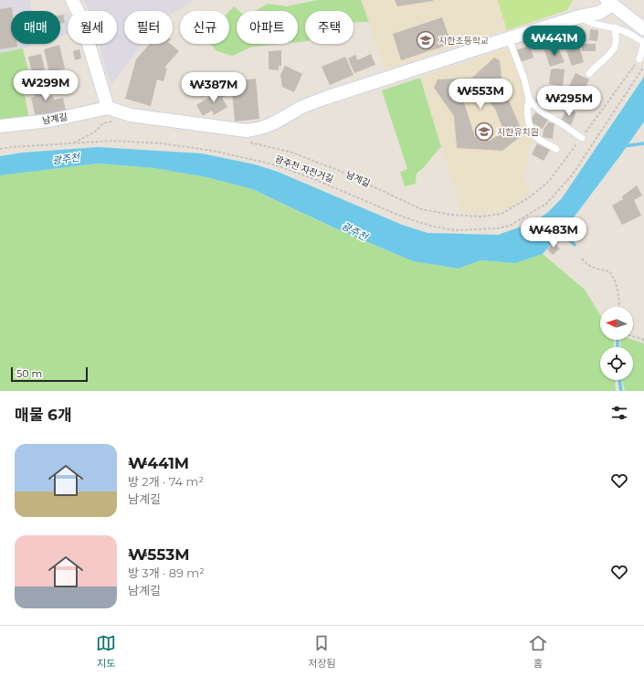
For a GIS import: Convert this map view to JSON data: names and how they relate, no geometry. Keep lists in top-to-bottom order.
{
  "streets": {
    "street": ["남계길"],
    "path": ["광주천 자전거길"]
  },
  "crossings": [
    ["남계길", "광주천 자전거길"]
  ],
  "water": ["광주천"],
  "places": {
    "school or university": ["지한초등학교", "지한유치원"]
  },
  "scale_bar": "50 m",
  "north": "left",
  "page": {
    "chip": [
      "매매",
      "월세",
      "필터",
      "신규",
      "아파트",
      "주택"
    ],
    "price": [
      "₩441M",
      "₩299M",
      "₩387M",
      "₩553M",
      "₩295M",
      "₩483M"
    ],
    "scale": "50 m",
    "heading": "매물 6개",
    "list": [
      {
        "name": "₩441M",
        "note": "방 2개 · 74 m² · 남계길"
      },
      {
        "name": "₩553M",
        "note": "방 3개 · 89 m² · 남계길"
      }
    ],
    "tabs": ["지도", "저장됨", "홈"]
  }
}
